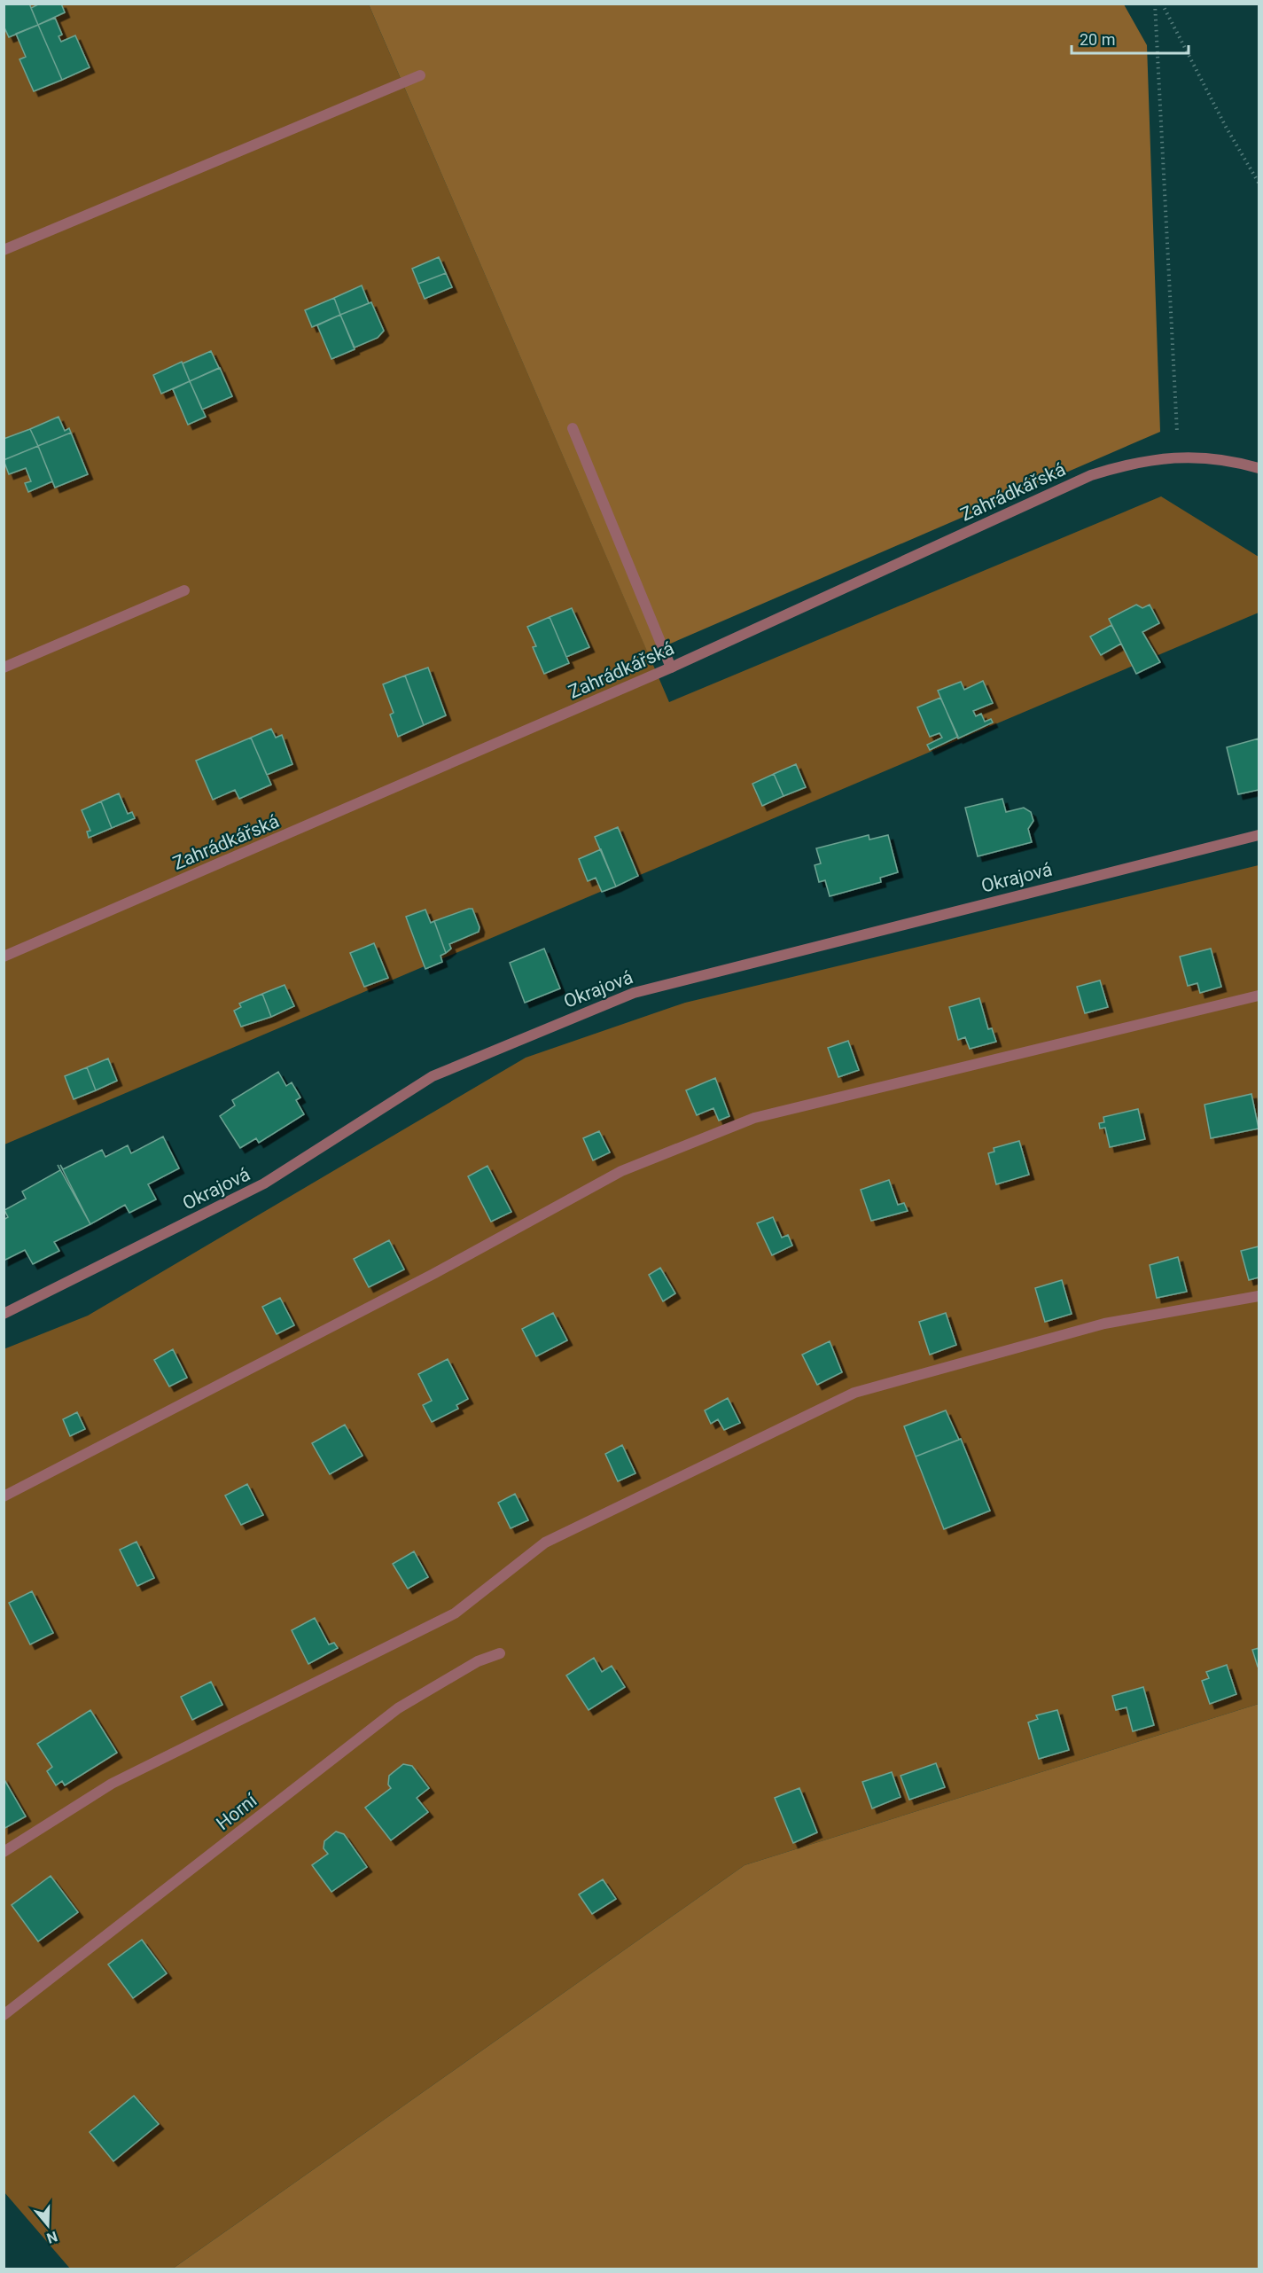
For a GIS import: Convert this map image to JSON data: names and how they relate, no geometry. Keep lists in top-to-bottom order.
{
  "streets": {
    "street": ["Zahrádkářská", "Okrajová", "Horní"]
  },
  "scale_bar": "20 m",
  "north": "bottom"
}
